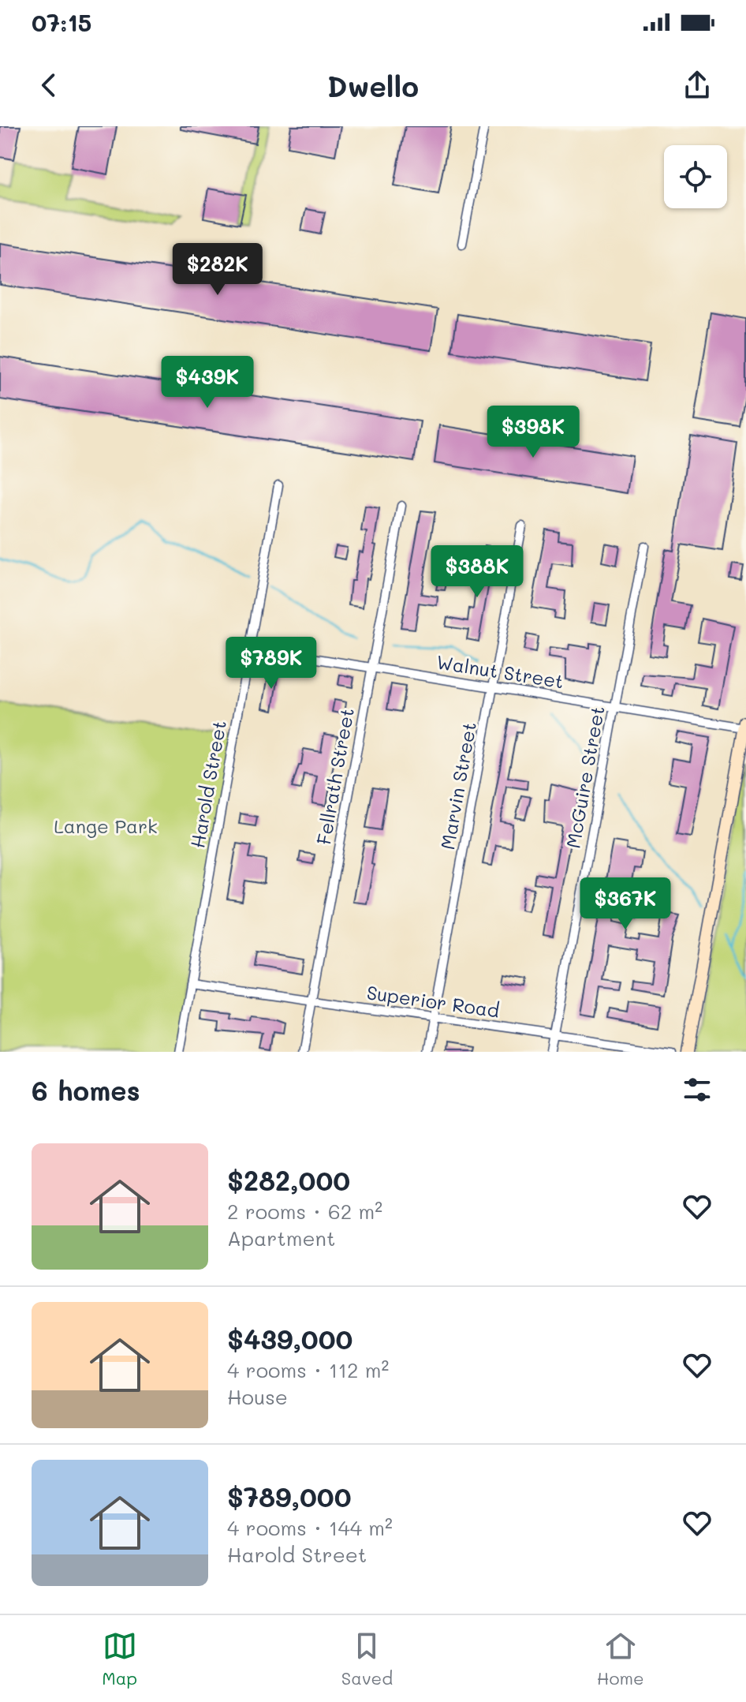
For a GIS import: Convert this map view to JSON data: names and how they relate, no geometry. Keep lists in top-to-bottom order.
{
  "streets": {
    "street": [
      "Walnut Street",
      "Fellrath Street",
      "McGuire Street",
      "Harold Street",
      "Marvin Street",
      "Superior Road"
    ]
  },
  "crossings": [
    ["Walnut Street", "Fellrath Street"],
    ["Walnut Street", "McGuire Street"],
    ["Walnut Street", "Harold Street"],
    ["Walnut Street", "Marvin Street"],
    ["Fellrath Street", "Superior Road"],
    ["McGuire Street", "Superior Road"],
    ["Harold Street", "Superior Road"],
    ["Marvin Street", "Superior Road"]
  ],
  "parks": ["Lange Park"],
  "page": {
    "status": "07:15",
    "header": "Dwello",
    "price": [
      "$282K",
      "$439K",
      "$398K",
      "$388K",
      "$789K",
      "$367K"
    ],
    "heading": "6 homes",
    "list": [
      {
        "name": "$282,000",
        "note": "2 rooms · 62 m² · Apartment"
      },
      {
        "name": "$439,000",
        "note": "4 rooms · 112 m² · House"
      },
      {
        "name": "$789,000",
        "note": "4 rooms · 144 m² · Harold Street"
      }
    ],
    "tabs": ["Map", "Saved", "Home"]
  }
}
